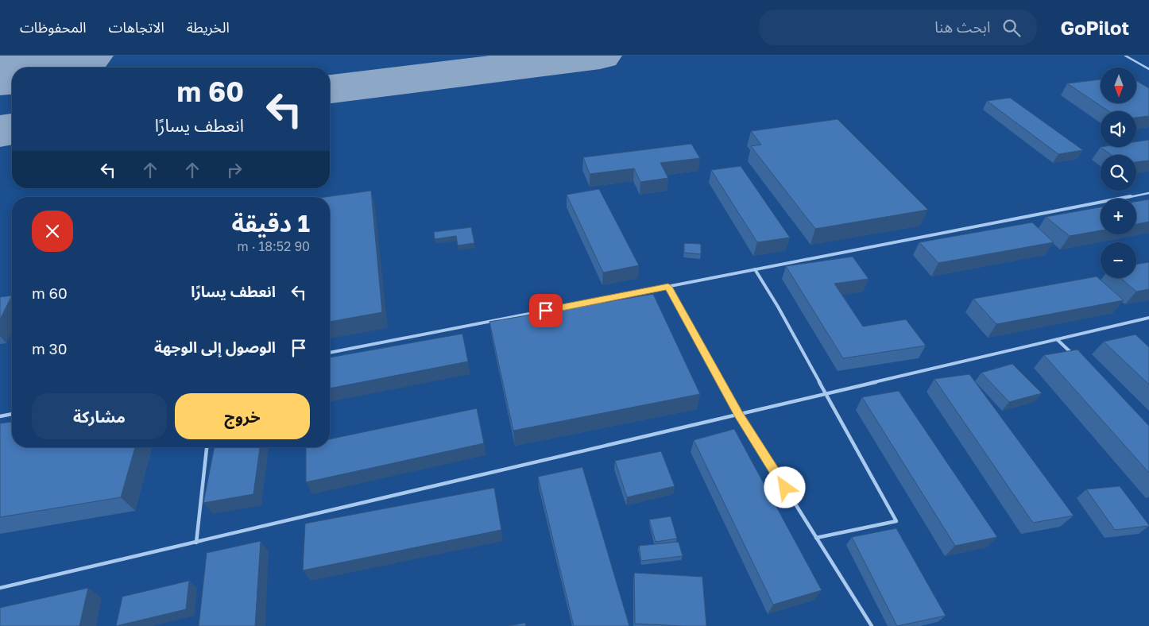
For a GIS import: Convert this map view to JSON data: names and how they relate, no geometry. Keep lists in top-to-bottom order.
{
  "north": "bottom",
  "page": {
    "header": "GoPilot",
    "search": "ابحث هنا",
    "nav": ["الخريطة", "الاتجاهات", "المحفوظات"],
    "map_buttons": ["+", "−"],
    "turn": ["60 m", "انعطف يسارًا"],
    "heading": ["1 دقيقة", "90 m · 18:52"],
    "list": [
      {
        "name": "انعطف يسارًا",
        "value": "60 m"
      },
      {
        "name": "الوصول إلى الوجهة",
        "value": "30 m"
      }
    ],
    "buttons": ["خروج", "مشاركة"]
  }
}
